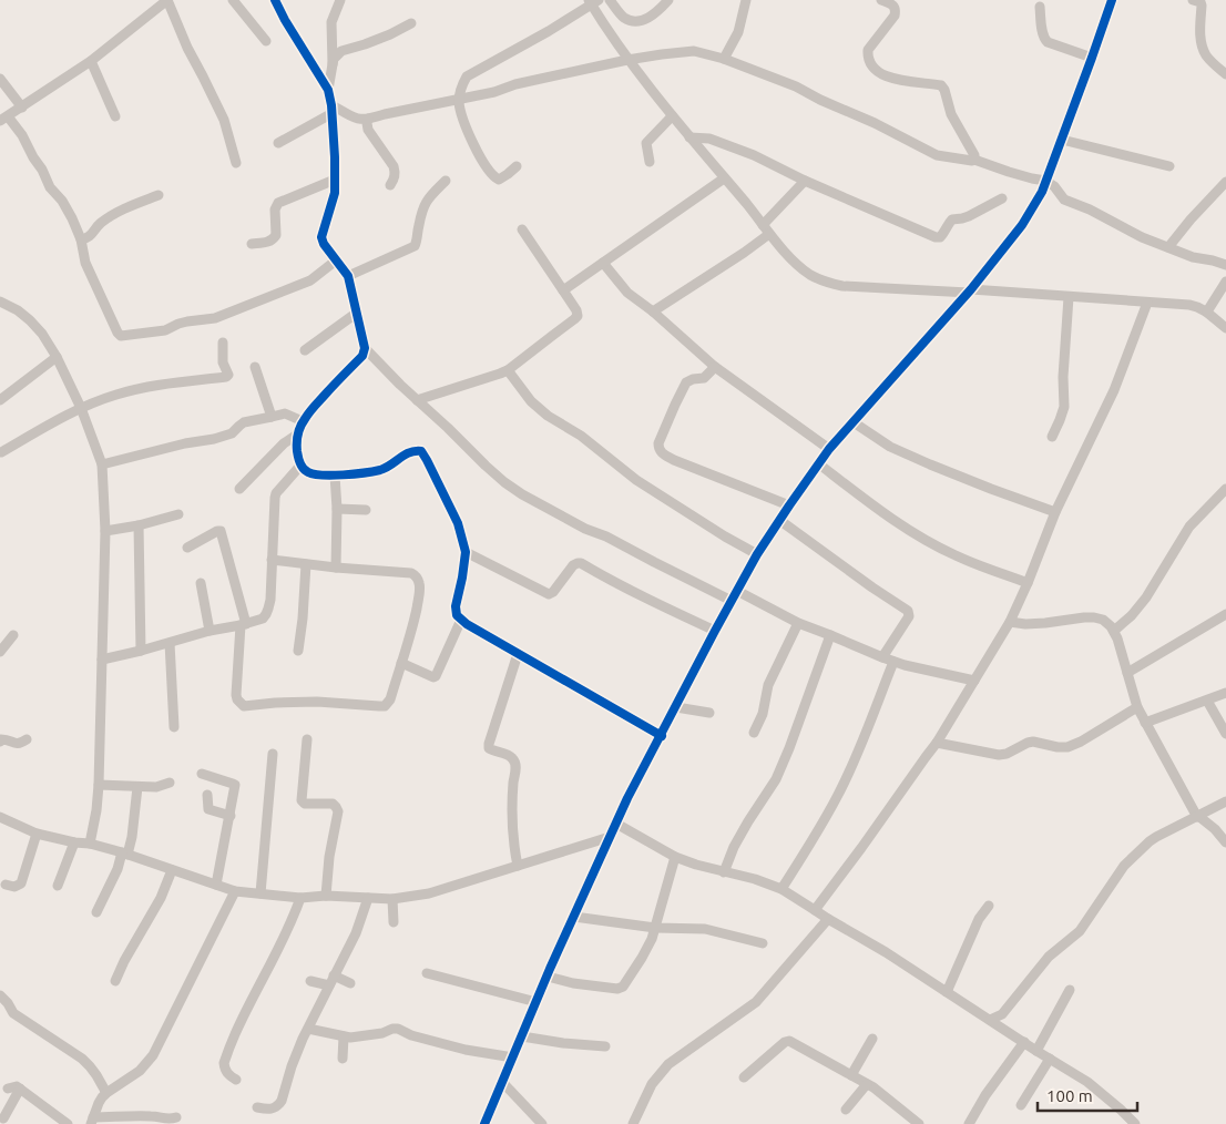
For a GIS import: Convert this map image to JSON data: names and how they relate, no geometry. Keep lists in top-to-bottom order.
{
  "scale_bar": "100 m"
}
